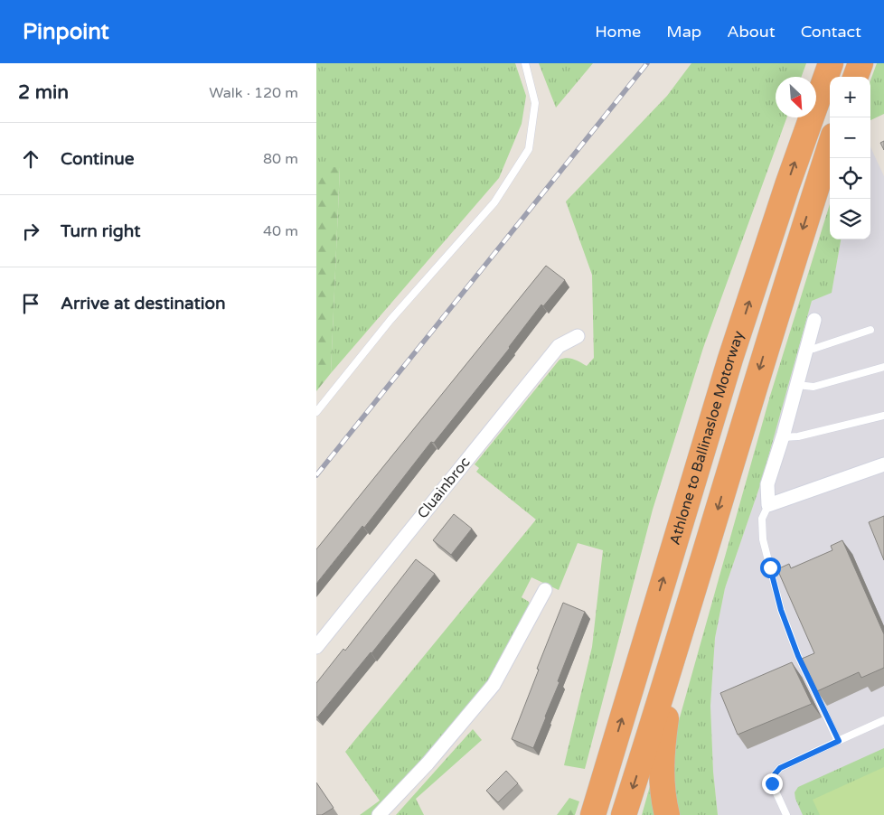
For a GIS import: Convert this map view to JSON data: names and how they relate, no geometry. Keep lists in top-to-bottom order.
{
  "streets": {
    "highway": ["Athlone to Ballinasloe Motorway"],
    "street": ["Cluainbroc"]
  },
  "north": "bottom right",
  "page": {
    "header": "Pinpoint",
    "nav": [
      "Home",
      "Map",
      "About",
      "Contact"
    ],
    "heading": ["2 min", "Walk · 120 m"],
    "map_buttons": ["+", "−"],
    "list": [
      ["Continue", "80 m"],
      ["Turn right", "40 m"],
      "Arrive at destination"
    ]
  }
}
